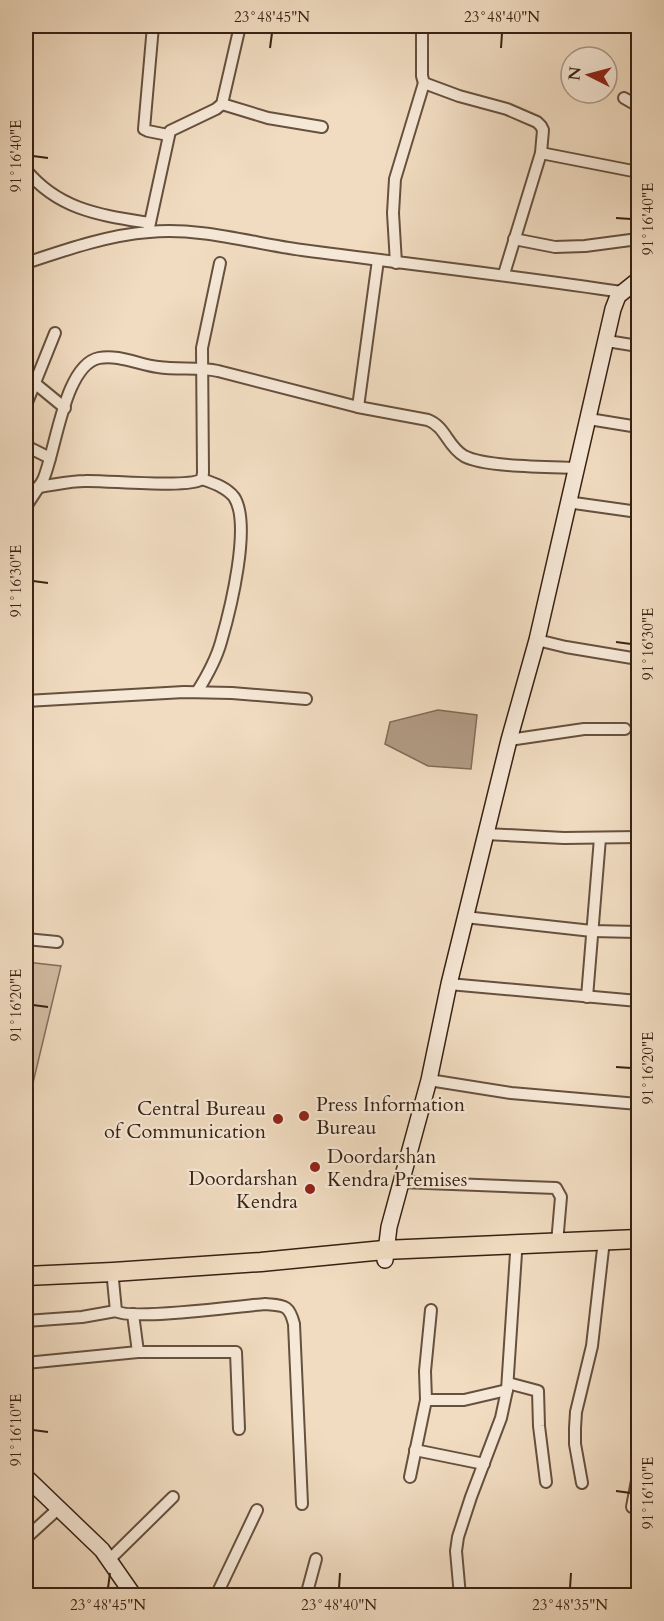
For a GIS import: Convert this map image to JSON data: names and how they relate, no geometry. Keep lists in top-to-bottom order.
{
  "places": [
    "Press Information Bureau",
    "Central Bureau of Communication",
    "Doordarshan Kendra Premises",
    "Doordarshan Kendra"
  ],
  "north": "left",
  "coordinates": [
    "23°48'45\"N",
    "23°48'40\"N",
    "91°16'40\"E",
    "91°16'30\"E",
    "91°16'20\"E",
    "91°16'10\"E",
    "23°48'35\"N"
  ]
}
